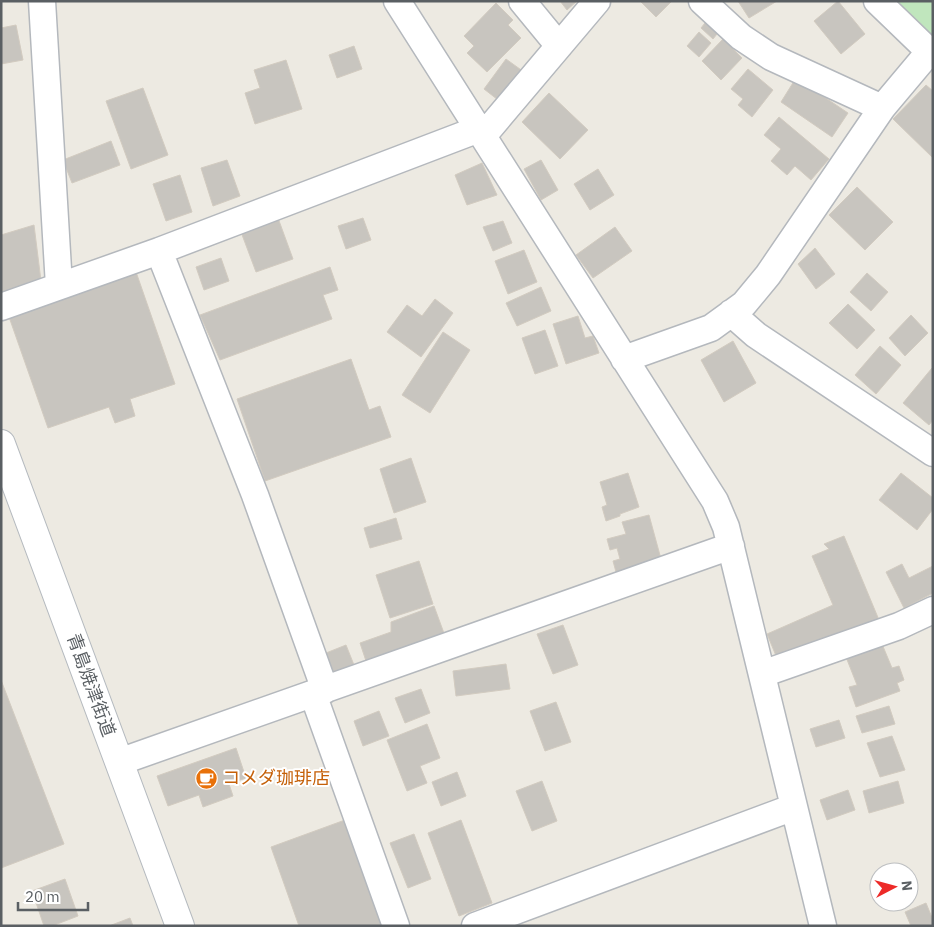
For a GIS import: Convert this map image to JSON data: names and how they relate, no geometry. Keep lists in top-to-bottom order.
{
  "streets": {
    "main road": ["青島焼津街道"]
  },
  "places": {
    "cafe": ["コメダ珈琲店"]
  },
  "scale_bar": "20 m",
  "north": "right"
}
